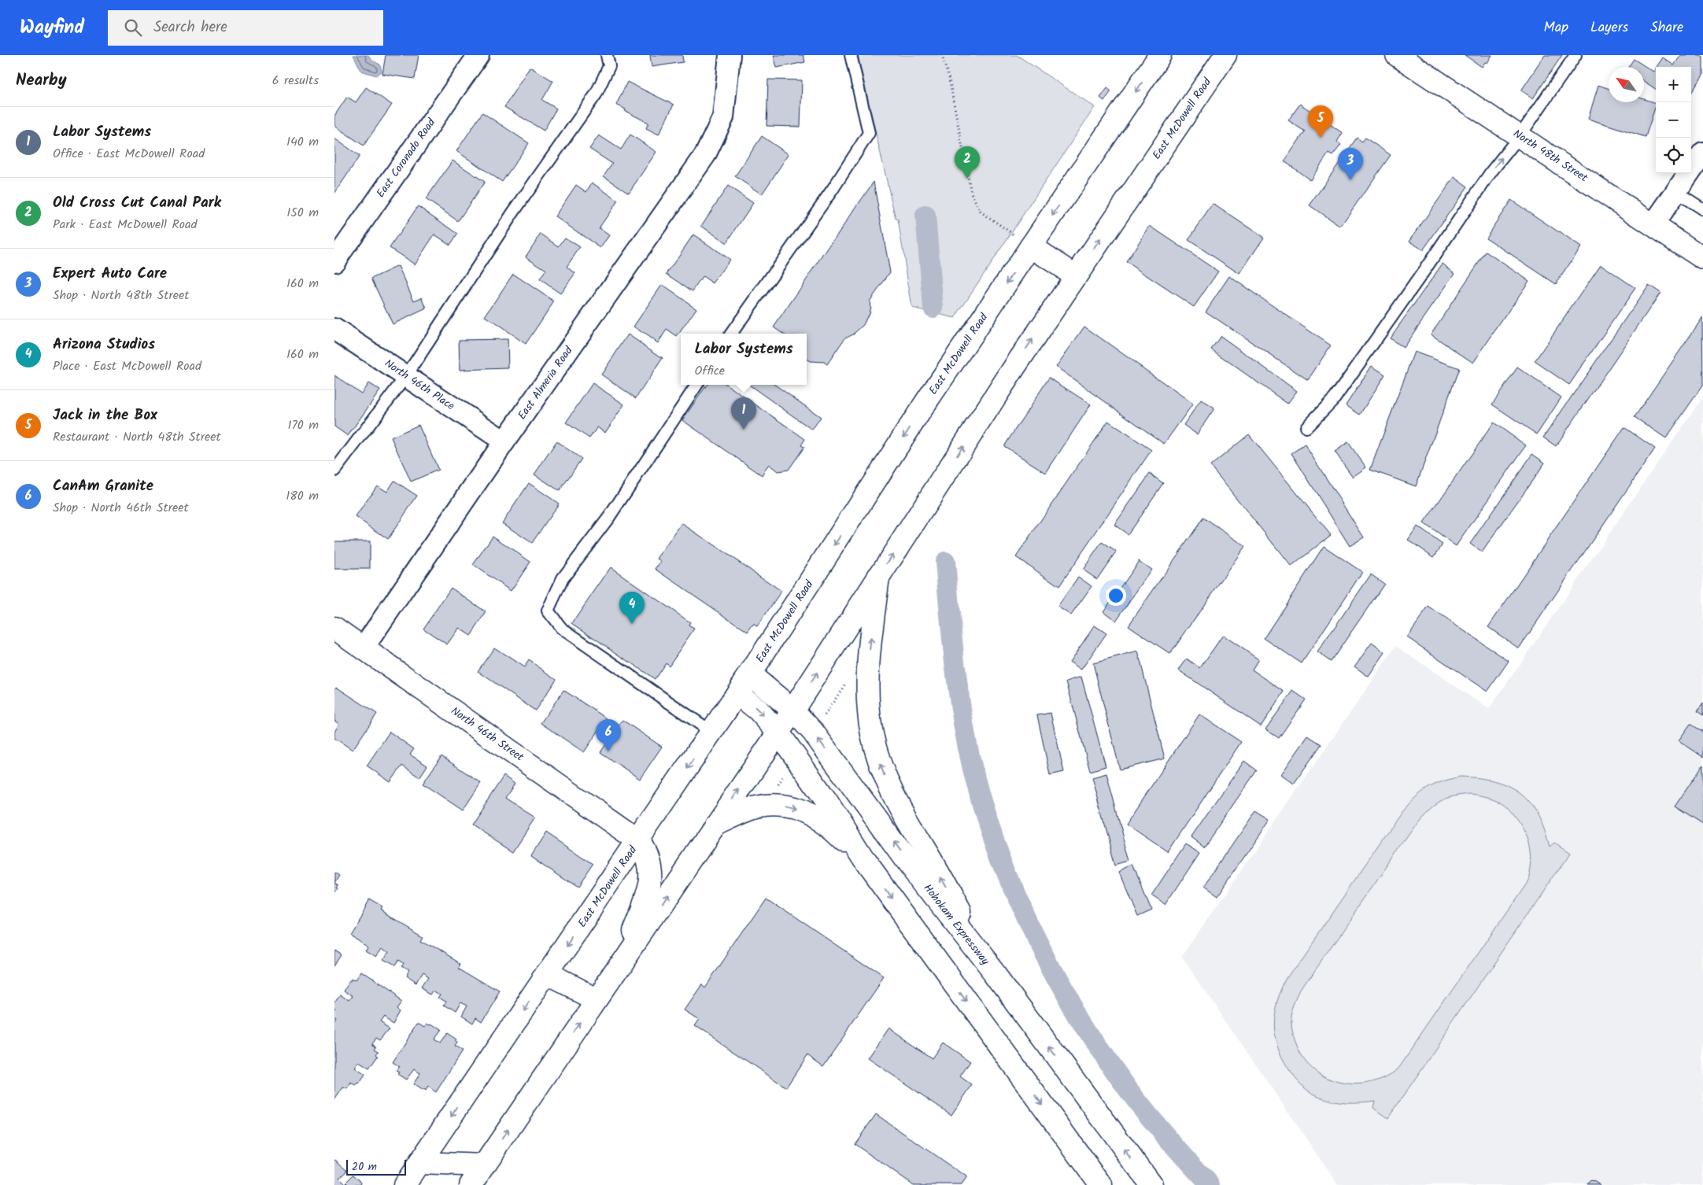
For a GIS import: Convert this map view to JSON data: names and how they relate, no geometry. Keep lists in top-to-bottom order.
{
  "streets": {
    "main road": [
      "East McDowell Road",
      "North 48th Street",
      "North 46th Street",
      "Hohokam Expressway"
    ],
    "street": ["East Coronado Road", "East Almeria Road", "North 46th Place"]
  },
  "crossings": [
    ["East McDowell Road", "North 46th Street"],
    ["East McDowell Road", "Hohokam Expressway"],
    ["East Almeria Road", "North 46th Place"],
    ["East Almeria Road", "North 46th Street"]
  ],
  "scale_bar": "20 m",
  "north": "top left",
  "page": {
    "header": "Wayfind",
    "search": "Search here",
    "nav": ["Map", "Layers", "Share"],
    "heading": ["Nearby", "6 results"],
    "map_buttons": ["+", "−"],
    "pins": [
      "5",
      "2",
      "3",
      "1",
      "4",
      "6"
    ],
    "list": [
      {
        "mark": "1",
        "name": "Labor Systems",
        "note": "Office · East McDowell Road",
        "value": "140 m"
      },
      {
        "mark": "2",
        "name": "Old Cross Cut Canal Park",
        "note": "Park · East McDowell Road",
        "value": "150 m"
      },
      {
        "mark": "3",
        "name": "Expert Auto Care",
        "note": "Shop · North 48th Street",
        "value": "160 m"
      },
      {
        "mark": "4",
        "name": "Arizona Studios",
        "note": "Place · East McDowell Road",
        "value": "160 m"
      },
      {
        "mark": "5",
        "name": "Jack in the Box",
        "note": "Restaurant · North 48th Street",
        "value": "170 m"
      },
      {
        "mark": "6",
        "name": "CanAm Granite",
        "note": "Shop · North 46th Street",
        "value": "180 m"
      }
    ],
    "popup": ["Labor Systems", "Office"],
    "scale": "20 m"
  }
}
